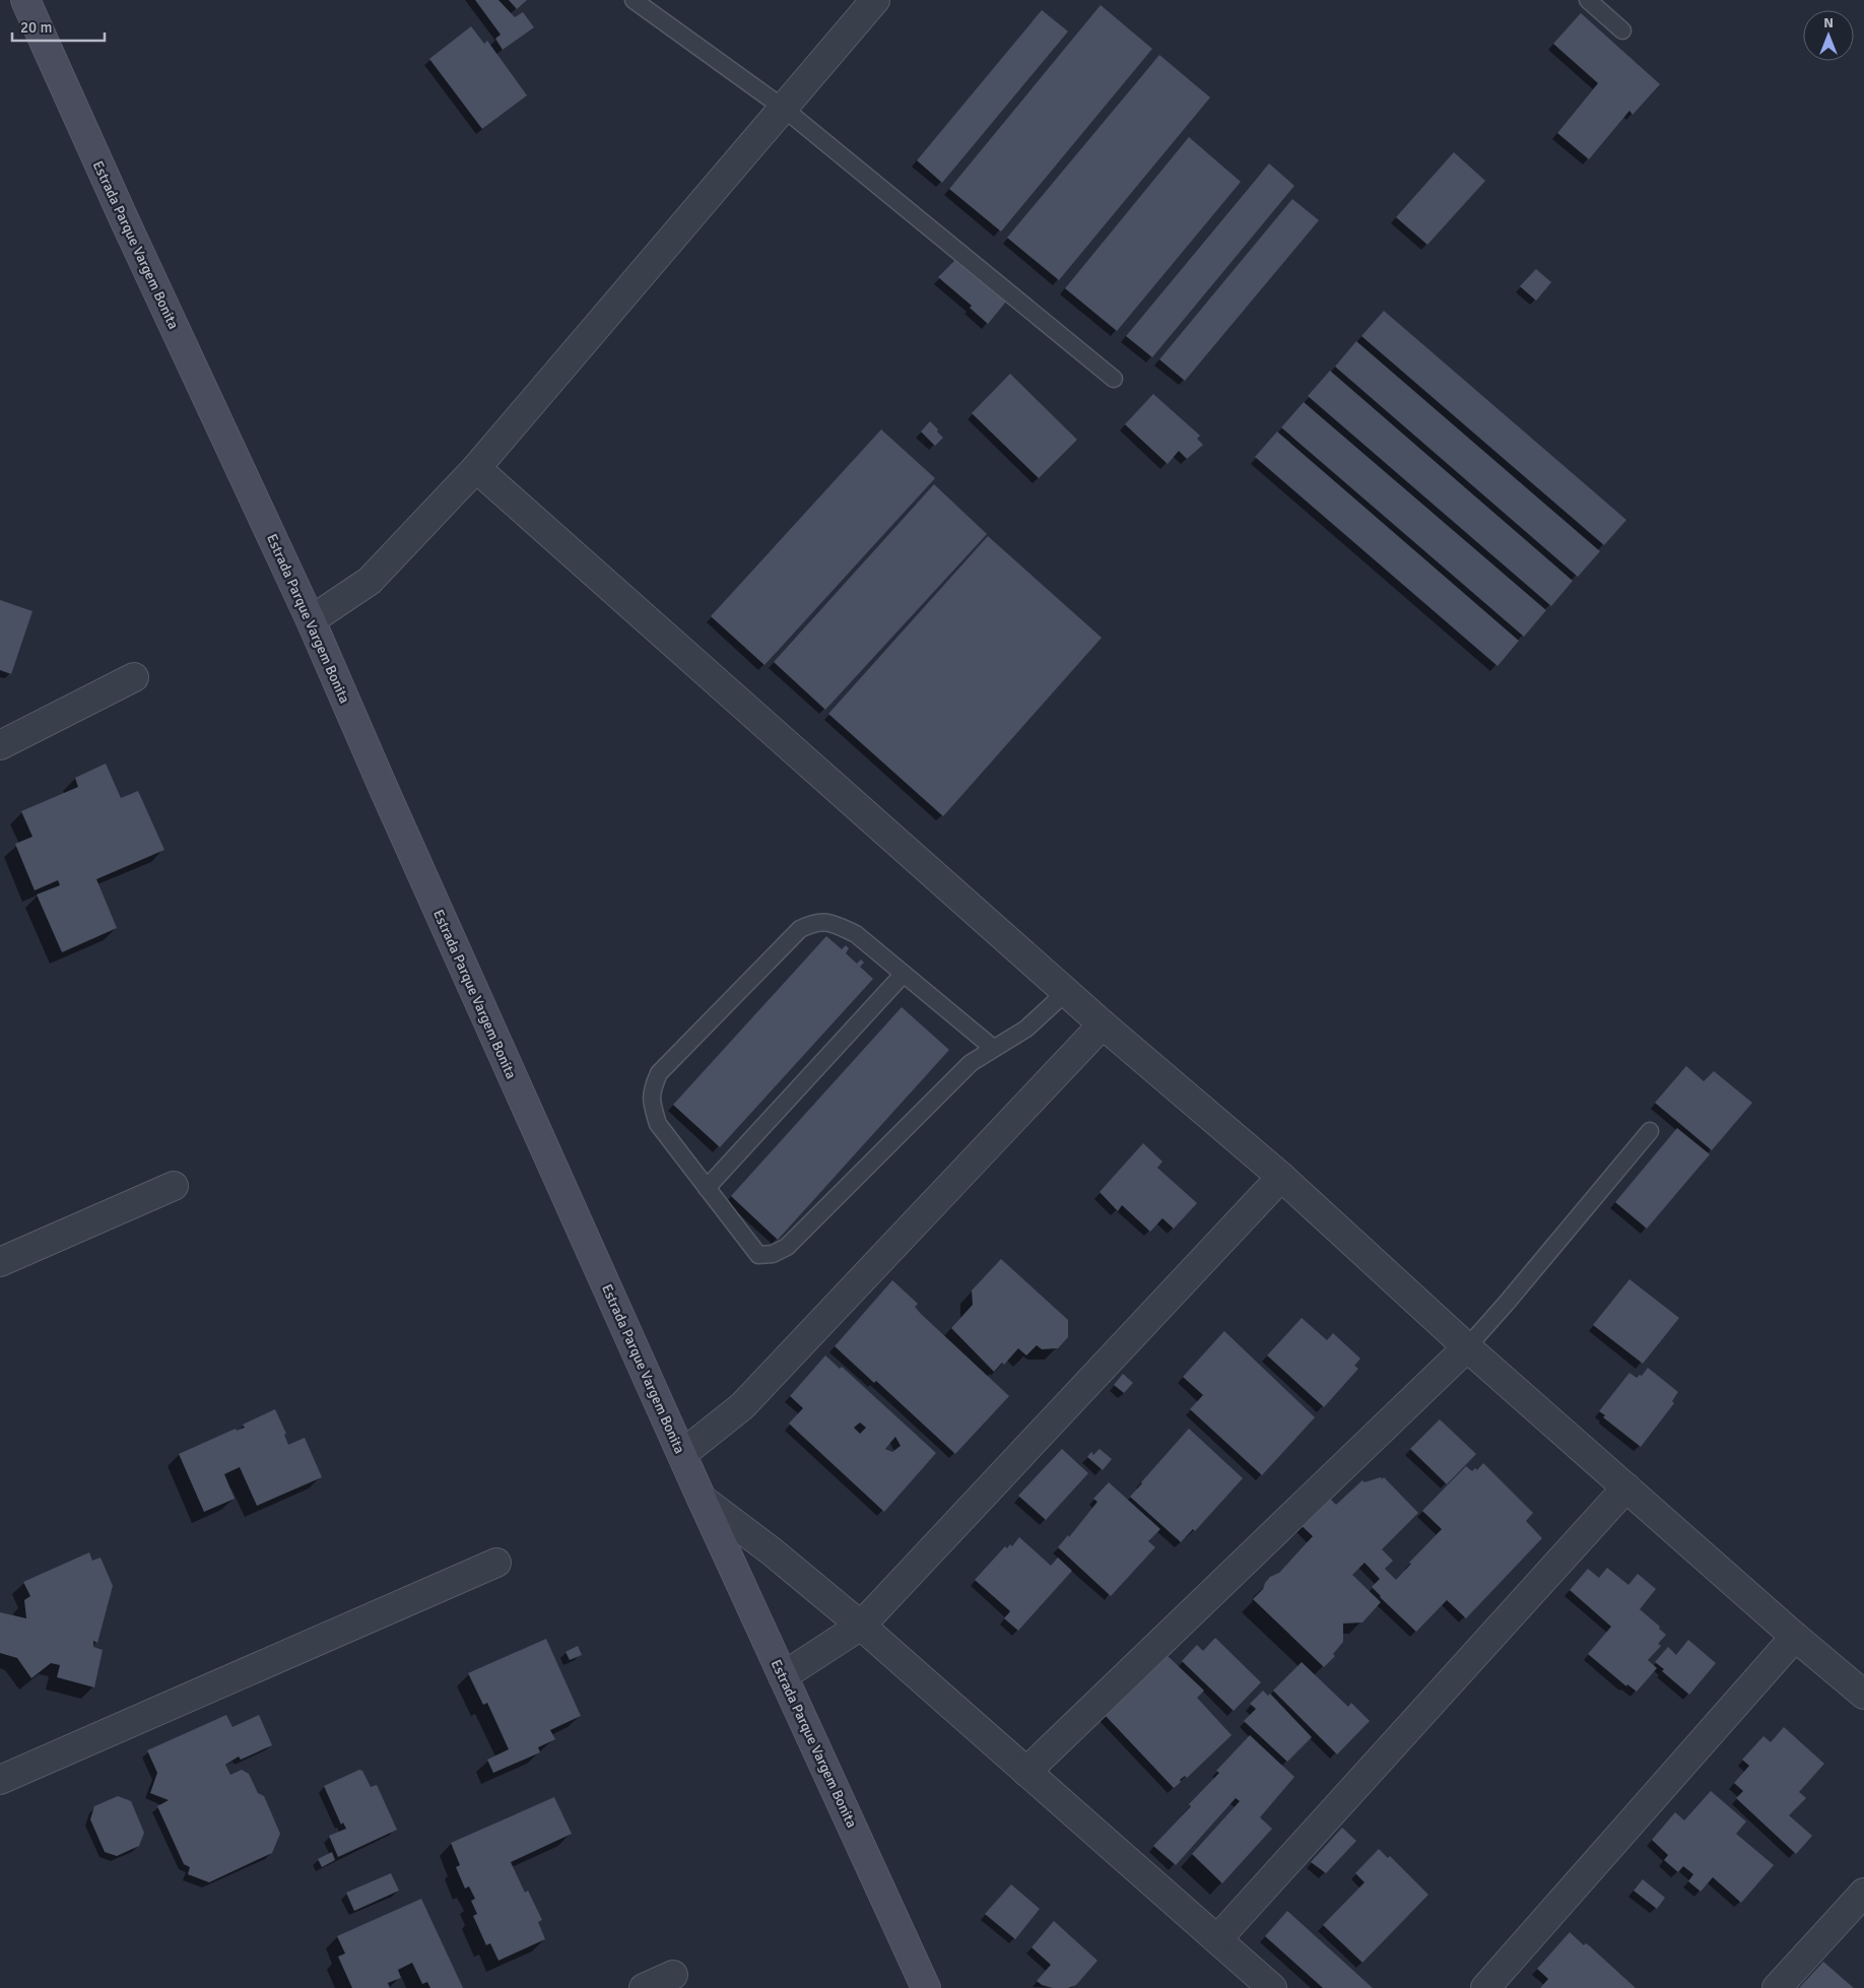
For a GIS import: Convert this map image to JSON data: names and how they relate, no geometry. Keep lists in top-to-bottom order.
{
  "streets": {
    "main road": ["Estrada Parque Vargem Bonita"]
  },
  "scale_bar": "20 m",
  "north": "top"
}
